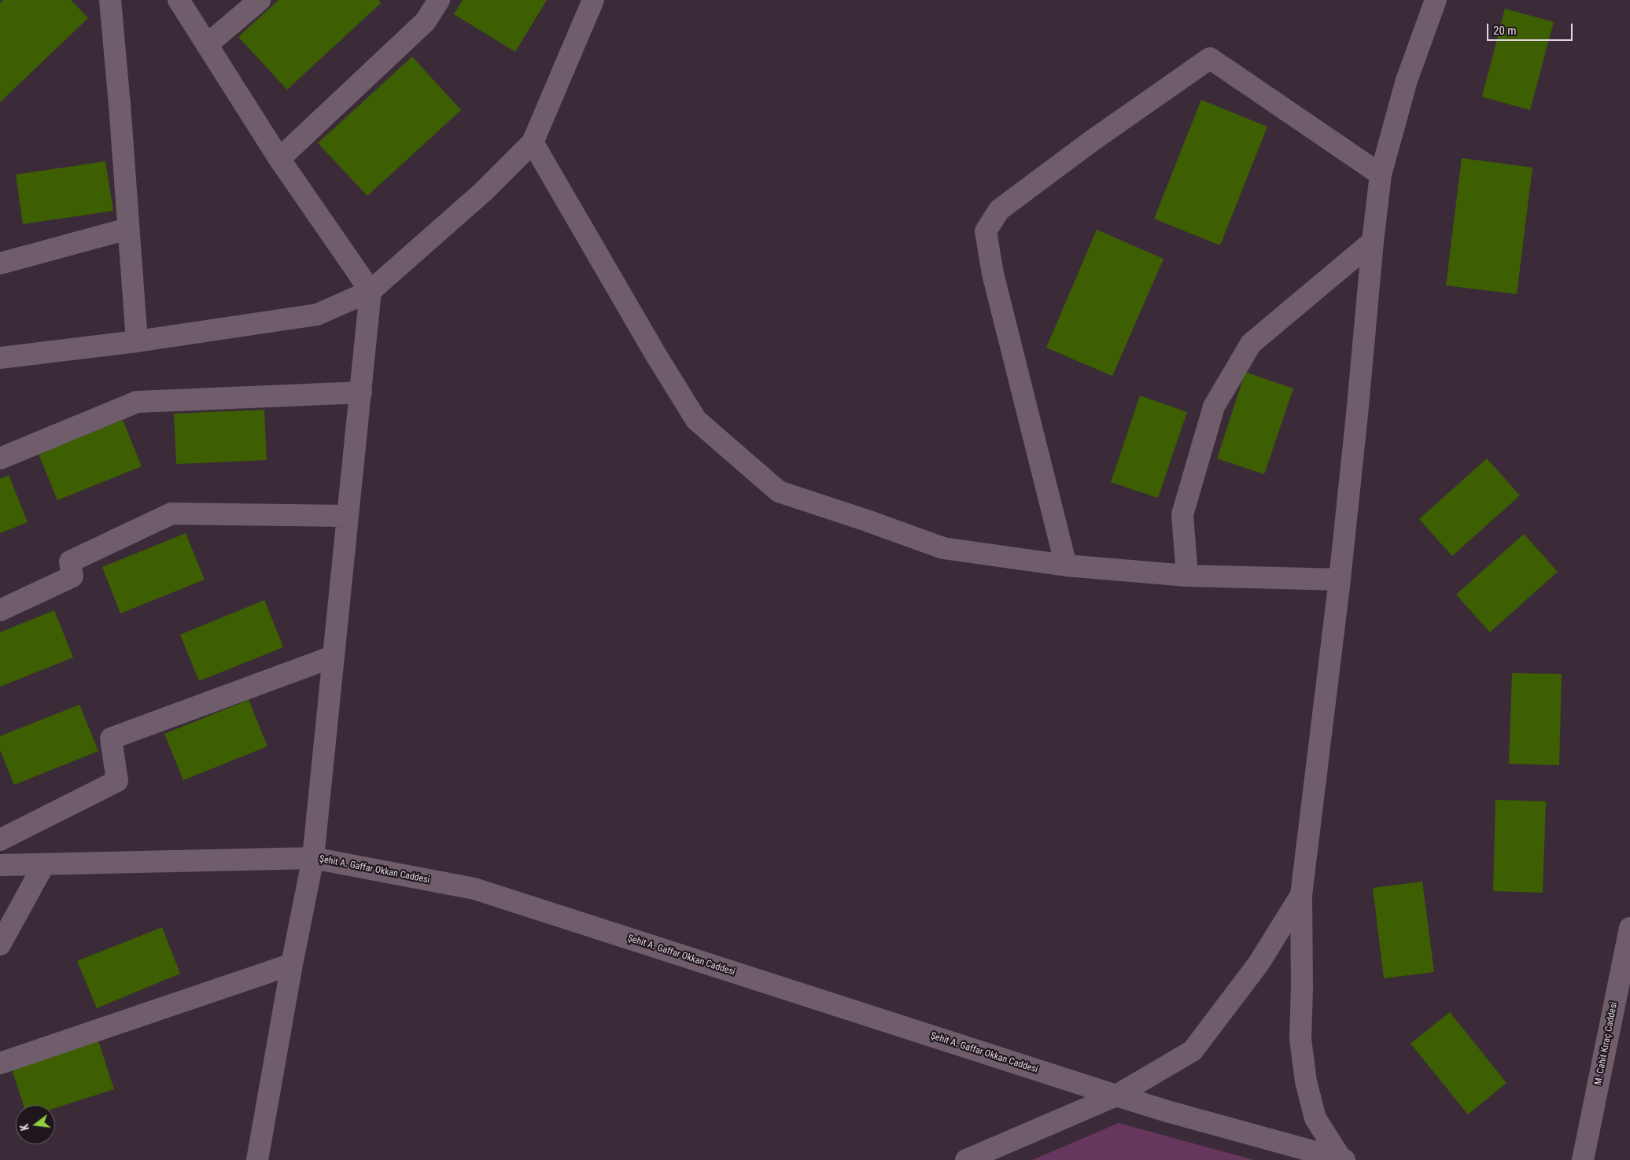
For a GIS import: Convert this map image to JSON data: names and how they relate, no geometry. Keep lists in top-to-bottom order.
{
  "streets": {
    "street": ["Şehit A. Gaffar Okkan Caddesi", "M. Cahit Kıraç Caddesi"]
  },
  "scale_bar": "20 m",
  "north": "left"
}
